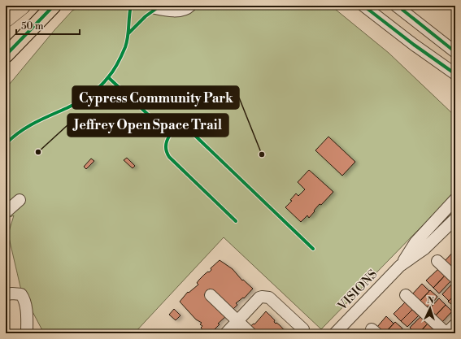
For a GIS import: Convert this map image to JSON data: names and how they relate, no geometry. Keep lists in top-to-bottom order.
{
  "streets": {
    "street": ["VISIONS"]
  },
  "places": ["Jeffrey Open Space Trail", "Cypress Community Park"],
  "scale_bar": "50 m",
  "north": "top"
}
